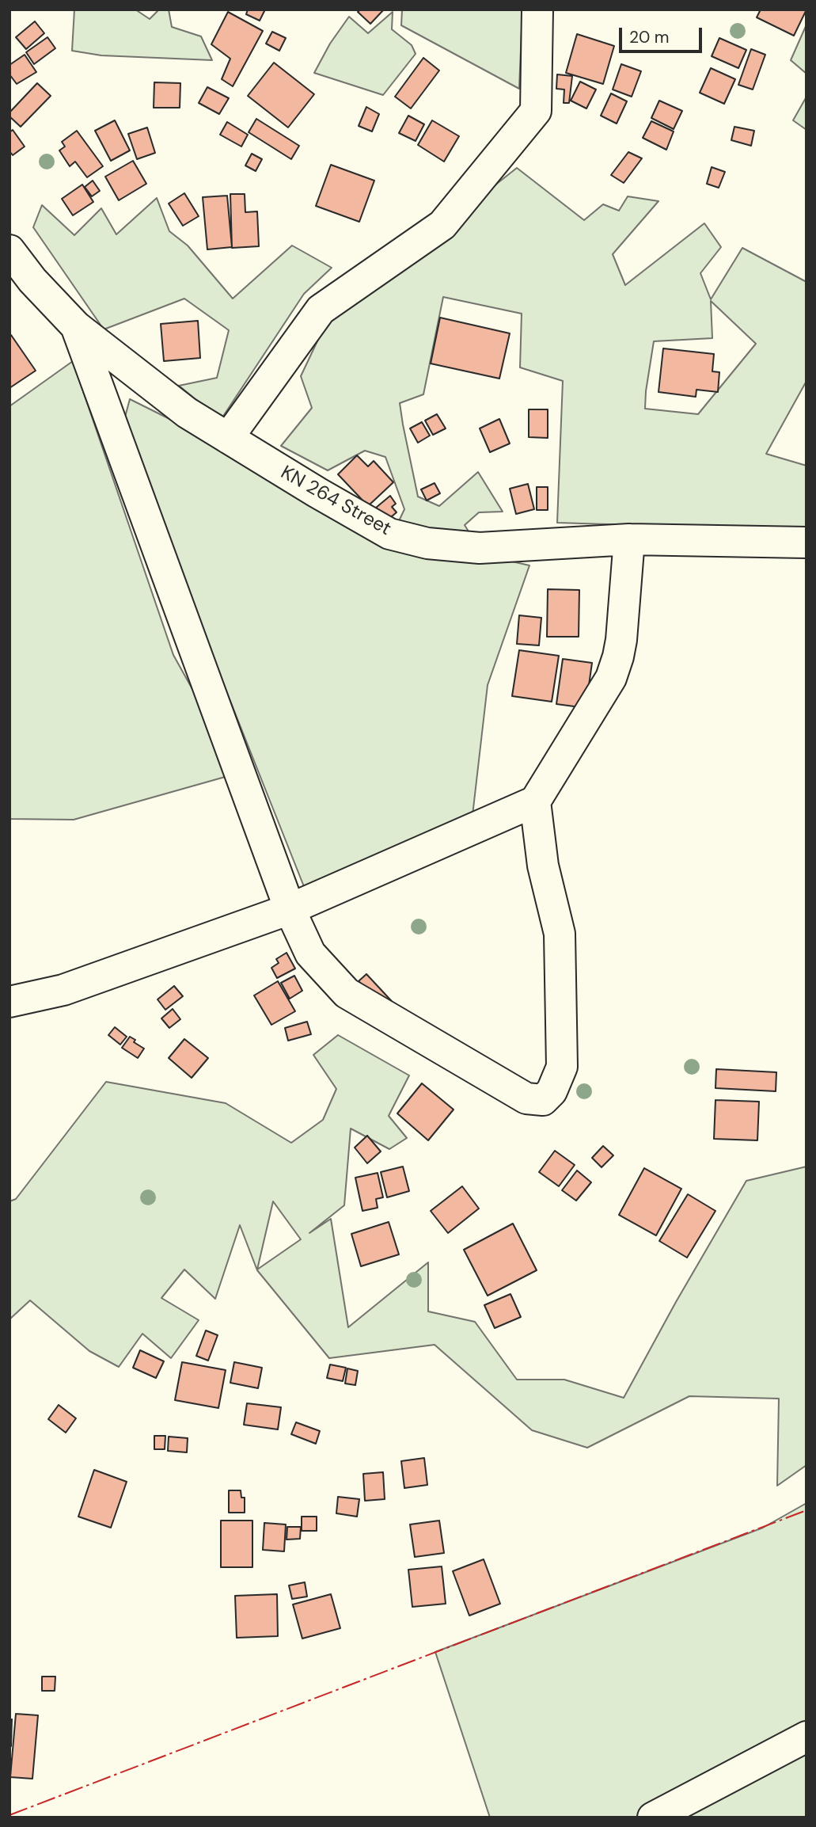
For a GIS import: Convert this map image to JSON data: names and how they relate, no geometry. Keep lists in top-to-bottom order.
{
  "streets": {
    "street": ["KN 264 Street"]
  },
  "scale_bar": "20 m"
}
